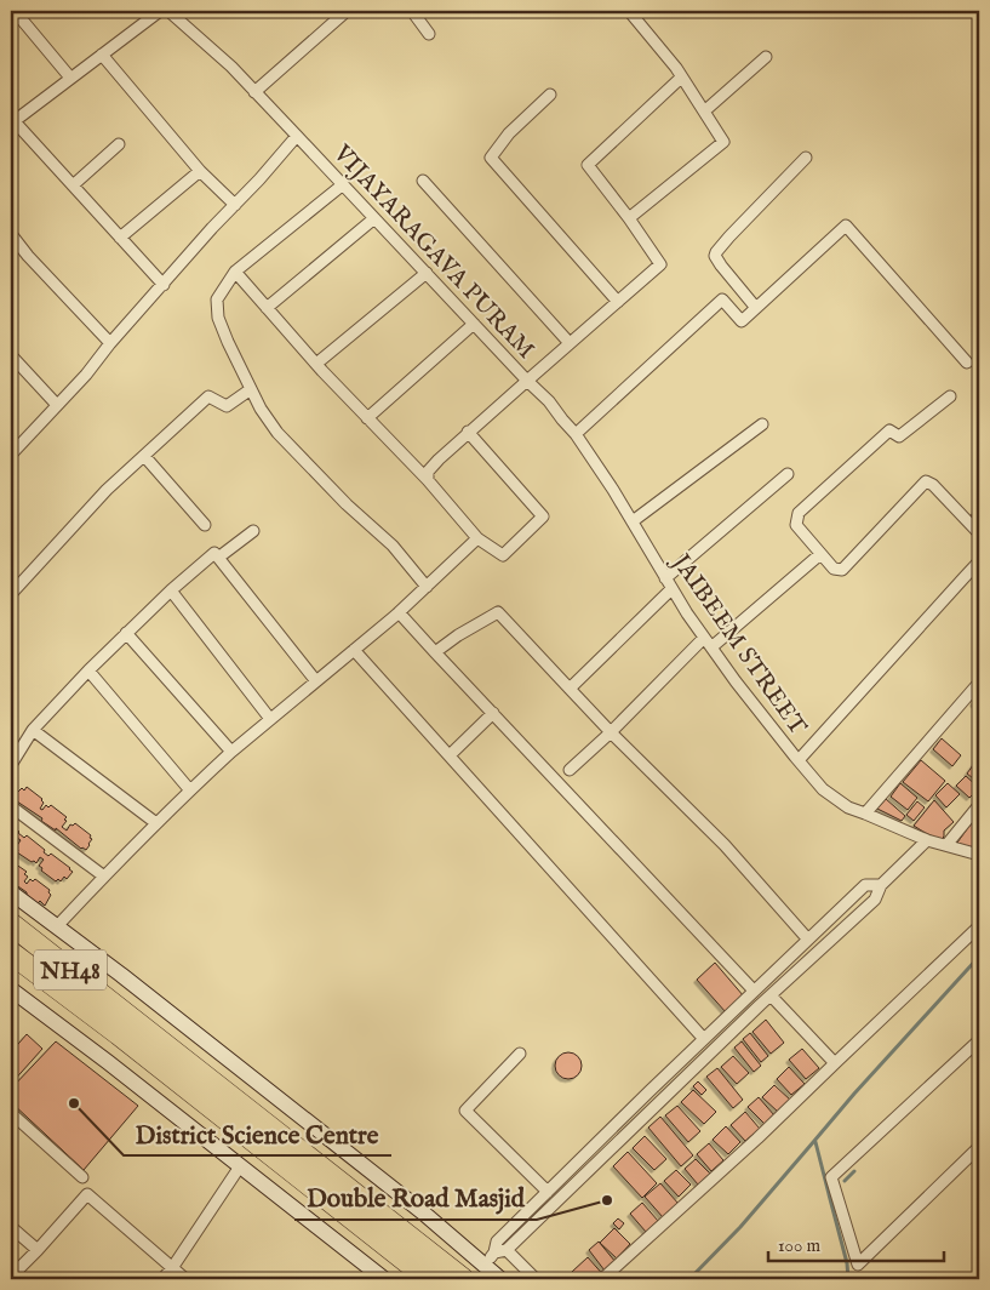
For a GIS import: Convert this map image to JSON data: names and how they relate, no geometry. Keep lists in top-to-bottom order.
{
  "streets": {
    "highway": ["NH48"],
    "street": ["VIJAYARAGAVA PURAM", "JAIBEEM STREET"]
  },
  "crossings": [
    ["VIJAYARAGAVA PURAM", "JAIBEEM STREET"]
  ],
  "places": ["District Science Centre", "Double Road Masjid"],
  "scale_bar": "100 m"
}
